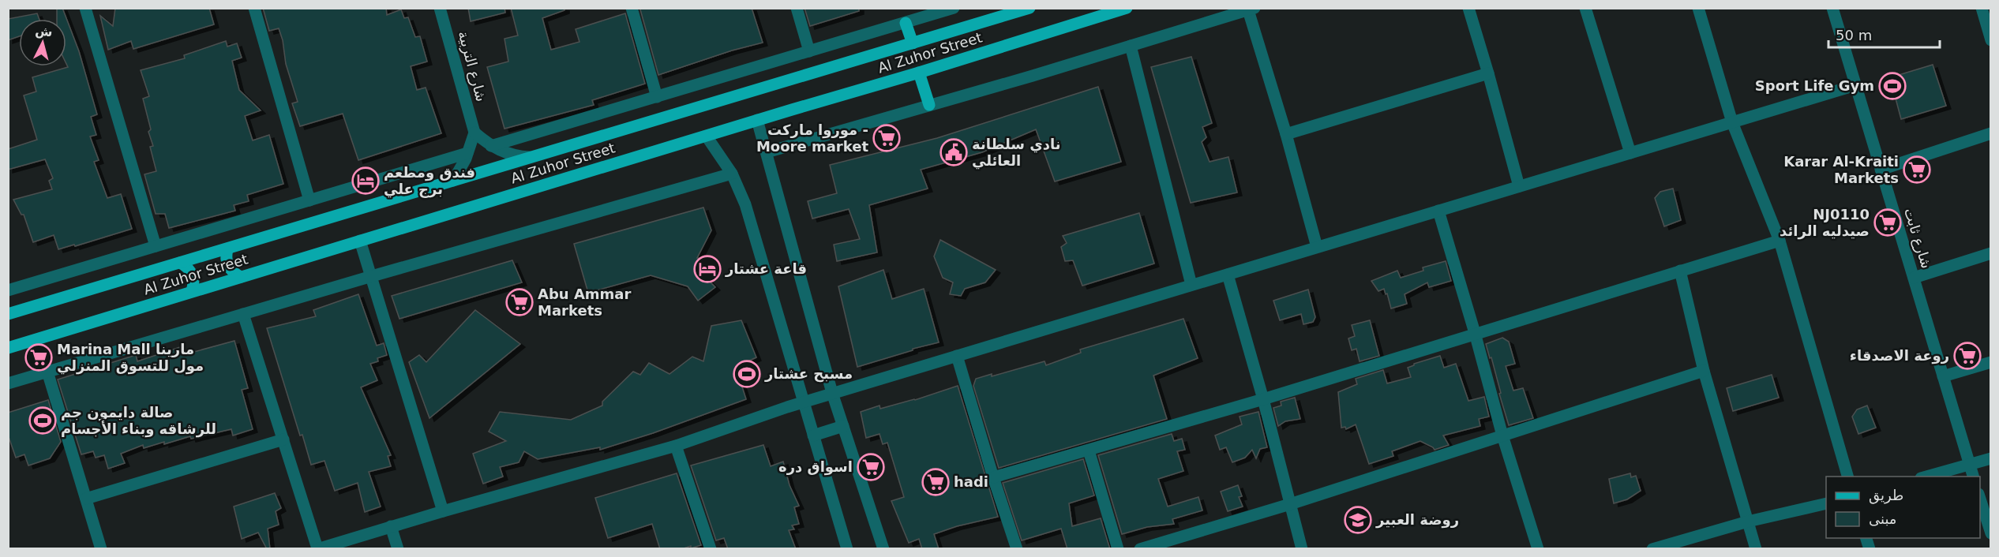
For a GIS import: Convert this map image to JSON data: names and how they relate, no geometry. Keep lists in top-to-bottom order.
{
  "streets": {
    "main road": ["Al Zuhor Street"],
    "street": ["شارع التربية", "شارع ثابت"]
  },
  "places": {
    "sports": ["Sport Life Gym", "مسبح عشتار", "صالة دايمون جم للرشاقه وبناء الأجسام"],
    "supermarket": [
      "موروا ماركت - Moore market",
      "Karar Al-Kraiti Markets",
      "NJ0110 صيدليه الرائد",
      "Abu Ammar Markets",
      "روعة الاصدقاء",
      "Marina Mall مارينا مول للتسوق المنزلي",
      "اسواق دره",
      "hadi"
    ],
    "public building": ["نادي سلطانة العائلي"],
    "hotel": ["فندق ومطعم برج علي", "قاعة عشتار"],
    "school or university": ["روضة العبير"]
  },
  "legend": ["طريق", "مبنى"],
  "scale_bar": "50 m",
  "north": "top"
}
